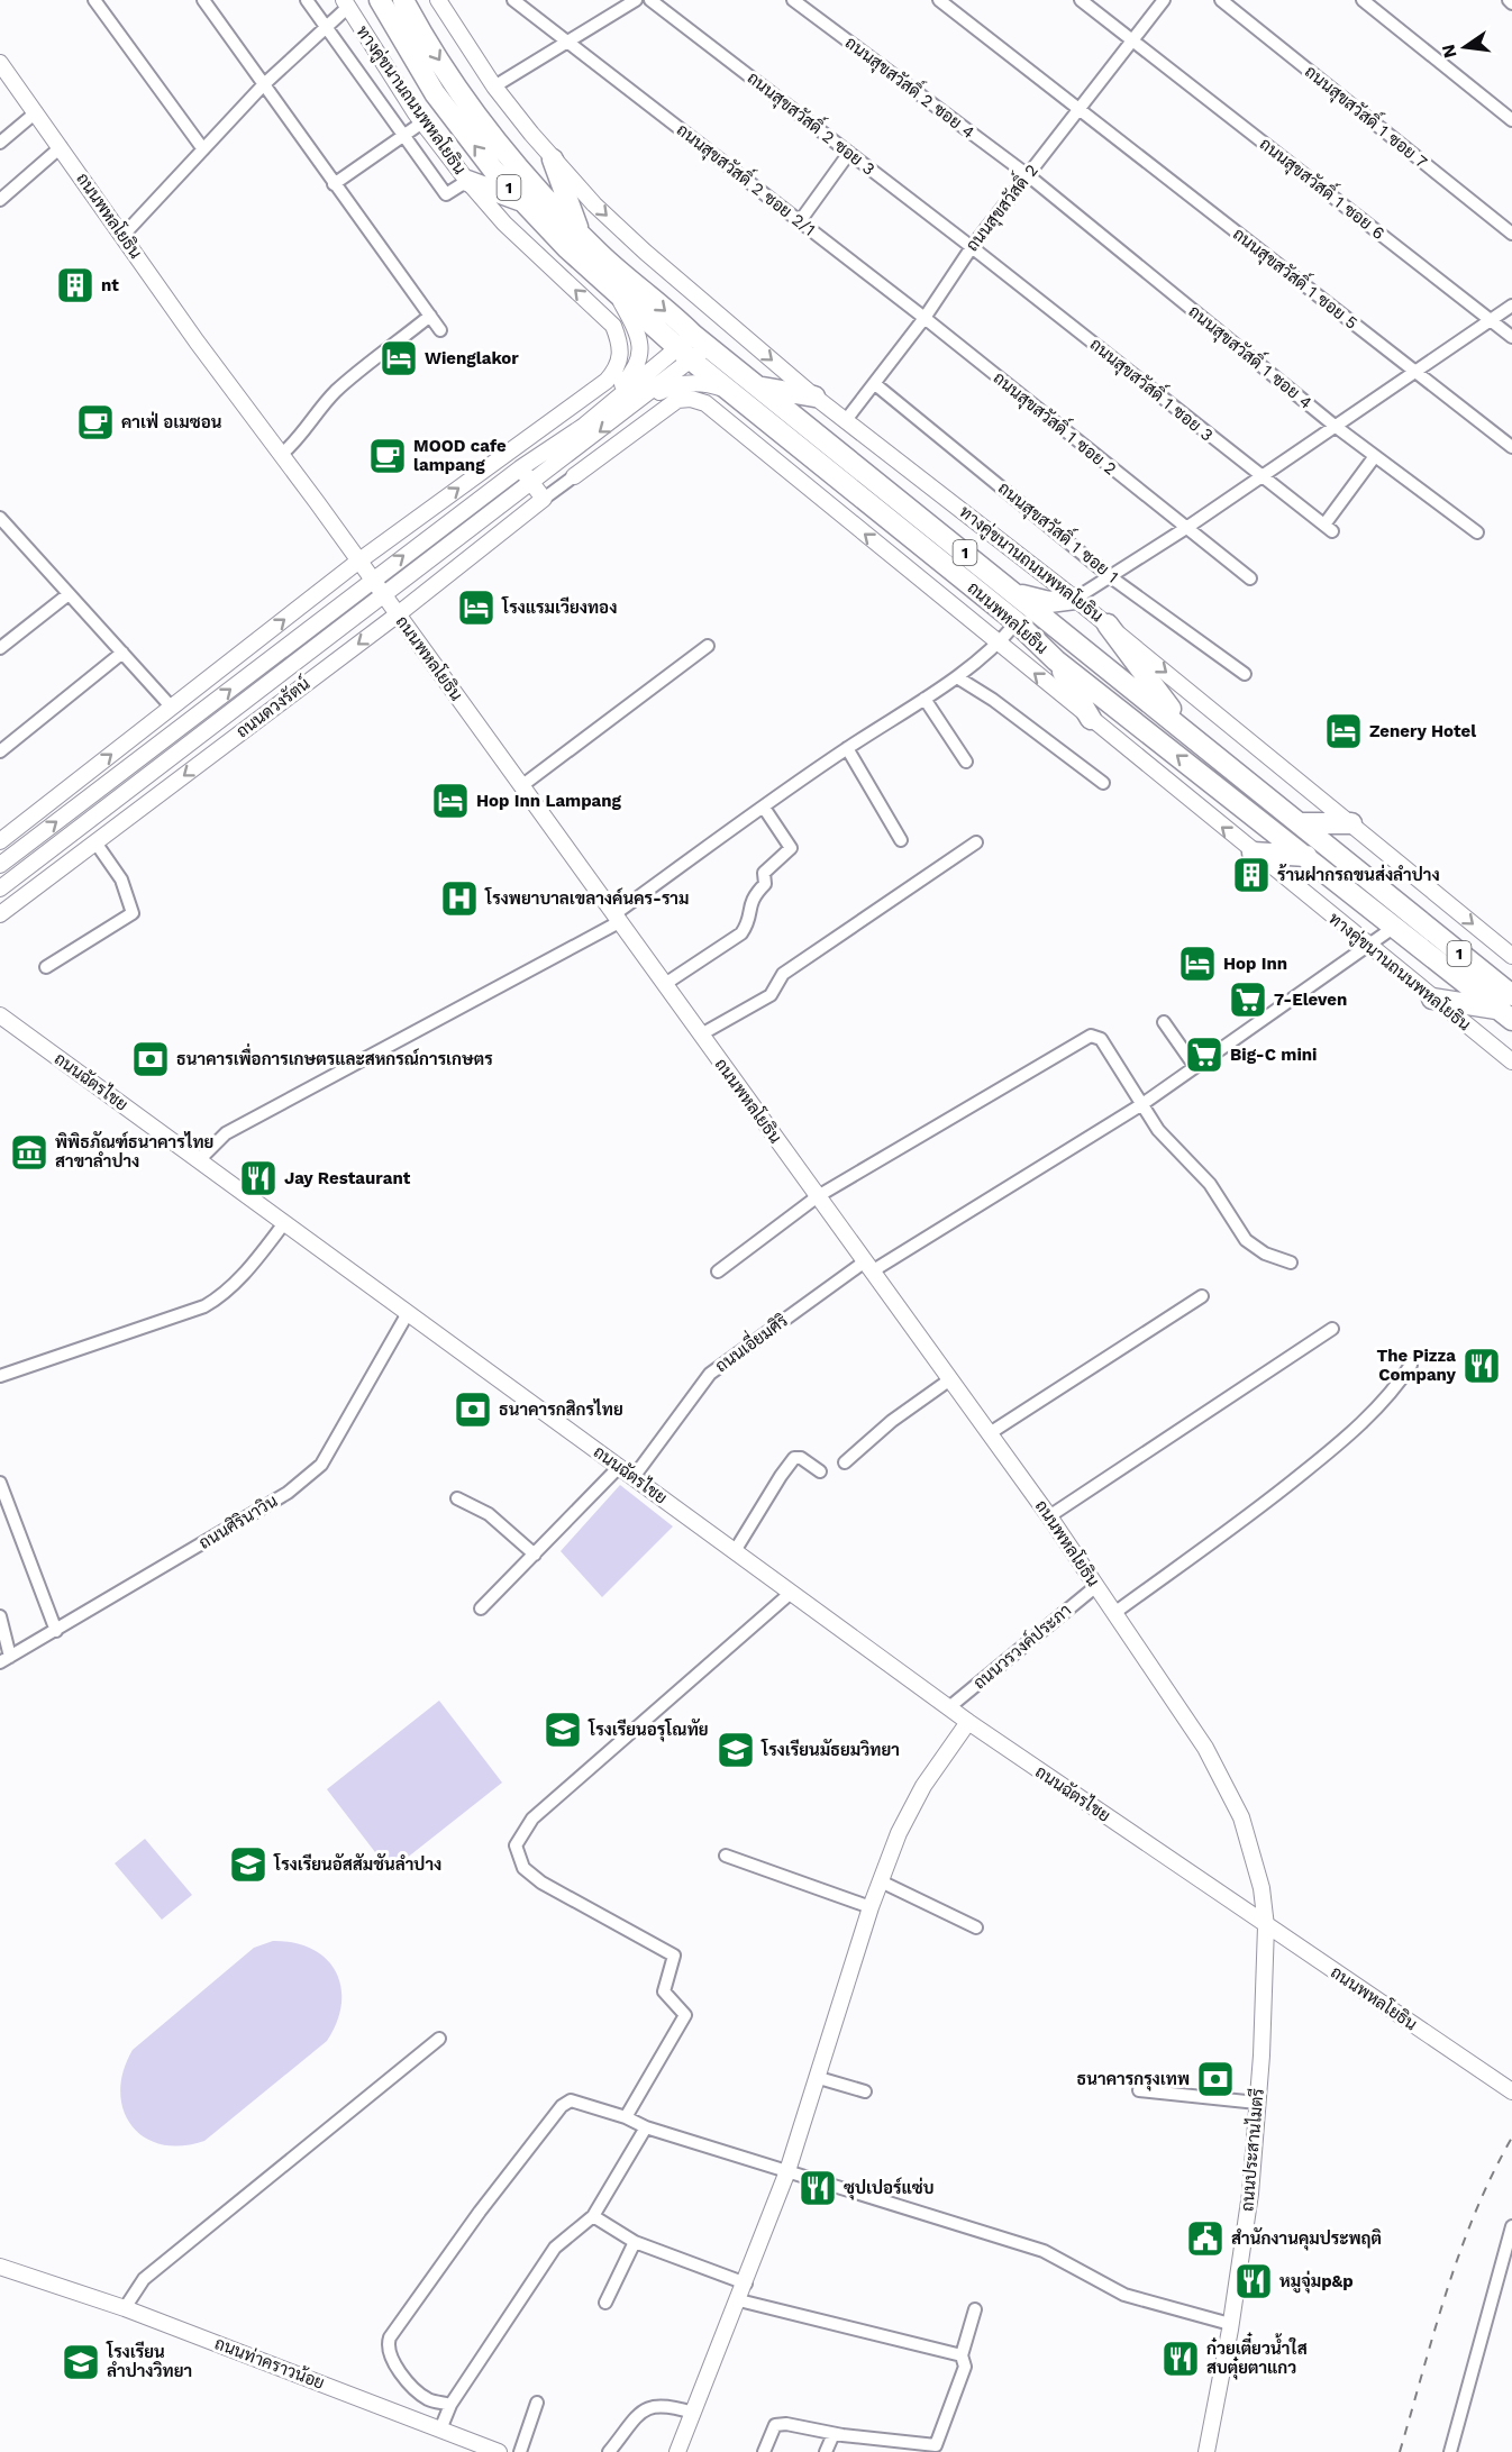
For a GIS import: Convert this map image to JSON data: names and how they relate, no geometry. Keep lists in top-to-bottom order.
{
  "streets": {
    "highway": ["1", "ถนนพหลโยธิน"],
    "main road": [
      "ทางคู่ขนานถนนพหลโยธิน",
      "ถนนดวงรัตน์",
      "ถนนฉัตรไชย",
      "ถนนประสานไมตรี",
      "ถนนท่าคราวน้อย"
    ],
    "street": [
      "ถนนสุขสวัสดิ์ 2 ซอย 4",
      "ถนนสุขสวัสดิ์ 1 ซอย 7",
      "ถนนสุขสวัสดิ์ 2 ซอย 3",
      "ถนนสุขสวัสดิ์ 2 ซอย 2/1",
      "ถนนสุขสวัสดิ์ 1 ซอย 6",
      "ถนนสุขสวัสดิ์ 2",
      "ถนนสุขสวัสดิ์ 1 ซอย 5",
      "ถนนสุขสวัสดิ์ 1 ซอย 4",
      "ถนนสุขสวัสดิ์ 1 ซอย 3",
      "ถนนสุขสวัสดิ์ 1 ซอย 2",
      "ถนนสุขสวัสดิ์ 1 ซอย 1",
      "ถนนเอี่ยมศิริ",
      "ถนนศิรินาวิน",
      "ถนนวรวงค์ประภา"
    ]
  },
  "crossings": [
    ["ถนนสุขสวัสดิ์ 2 ซอย 4", "ถนนสุขสวัสดิ์ 2"],
    ["ถนนสุขสวัสดิ์ 2 ซอย 4", "ถนนสุขสวัสดิ์ 1 ซอย 4"],
    ["ทางคู่ขนานถนนพหลโยธิน", "ถนนสุขสวัสดิ์ 2"],
    ["ทางคู่ขนานถนนพหลโยธิน", "ถนนเอี่ยมศิริ"],
    ["ถนนสุขสวัสดิ์ 2 ซอย 3", "ถนนสุขสวัสดิ์ 2"],
    ["ถนนสุขสวัสดิ์ 2 ซอย 3", "ถนนสุขสวัสดิ์ 1 ซอย 3"],
    ["ถนนสุขสวัสดิ์ 2 ซอย 2/1", "ถนนสุขสวัสดิ์ 2"],
    ["ถนนสุขสวัสดิ์ 2 ซอย 2/1", "ถนนสุขสวัสดิ์ 1 ซอย 2"],
    ["ถนนสุขสวัสดิ์ 1 ซอย 6", "ถนนสุขสวัสดิ์ 2"],
    ["ถนนสุขสวัสดิ์ 2", "ถนนสุขสวัสดิ์ 1 ซอย 5"],
    ["ถนนสุขสวัสดิ์ 2", "ถนนสุขสวัสดิ์ 1 ซอย 4"],
    ["ถนนสุขสวัสดิ์ 2", "ถนนสุขสวัสดิ์ 1 ซอย 3"],
    ["ถนนสุขสวัสดิ์ 2", "ถนนสุขสวัสดิ์ 1 ซอย 2"],
    ["ถนนสุขสวัสดิ์ 2", "ถนนสุขสวัสดิ์ 1 ซอย 1"],
    ["ถนนพหลโยธิน", "ถนนดวงรัตน์"],
    ["ถนนพหลโยธิน", "ถนนฉัตรไชย"],
    ["ถนนพหลโยธิน", "ถนนเอี่ยมศิริ"],
    ["ถนนพหลโยธิน", "ถนนวรวงค์ประภา"],
    ["ถนนพหลโยธิน", "ถนนประสานไมตรี"],
    ["ถนนสุขสวัสดิ์ 1 ซอย 4", "ถนนสุขสวัสดิ์ 1 ซอย 3"],
    ["ถนนฉัตรไชย", "ถนนเอี่ยมศิริ"],
    ["ถนนฉัตรไชย", "ถนนศิรินาวิน"],
    ["ถนนฉัตรไชย", "ถนนวรวงค์ประภา"],
    ["ถนนฉัตรไชย", "ถนนประสานไมตรี"]
  ],
  "places": {
    "building": ["nt", "ร้านฝากรถขนส่งลำปาง"],
    "hotel": [
      "Wienglakor",
      "โรงแรมเวียงทอง",
      "Zenery Hotel",
      "Hop Inn Lampang",
      "Hop Inn"
    ],
    "cafe": ["คาเฟ่ อเมซอน", "MOOD cafe lampang"],
    "hospital": ["โรงพยาบาลเขลางค์นคร-ราม"],
    "supermarket": ["7-Eleven", "Big-C mini"],
    "bank": ["ธนาคารเพื่อการเกษตรและสหกรณ์การเกษตร", "ธนาคารกสิกรไทย", "ธนาคารกรุงเทพ"],
    "museum": ["พิพิธภัณฑ์ธนาคารไทย สาขาลำปาง"],
    "restaurant": [
      "Jay Restaurant",
      "The Pizza Company",
      "ซุปเปอร์แซ่บ",
      "หมูจุ่มp&p",
      "ก๋วยเตี๋ยวน้ำใส สบตุ๋ยตาแกว"
    ],
    "school or university": [
      "โรงเรียนอรุโณทัย",
      "โรงเรียนมัธยมวิทยา",
      "โรงเรียนอัสสัมชันลำปาง",
      "โรงเรียน ลำปางวิทยา"
    ],
    "public building": ["สำนักงานคุมประพฤติ"]
  },
  "north": "left"
}
